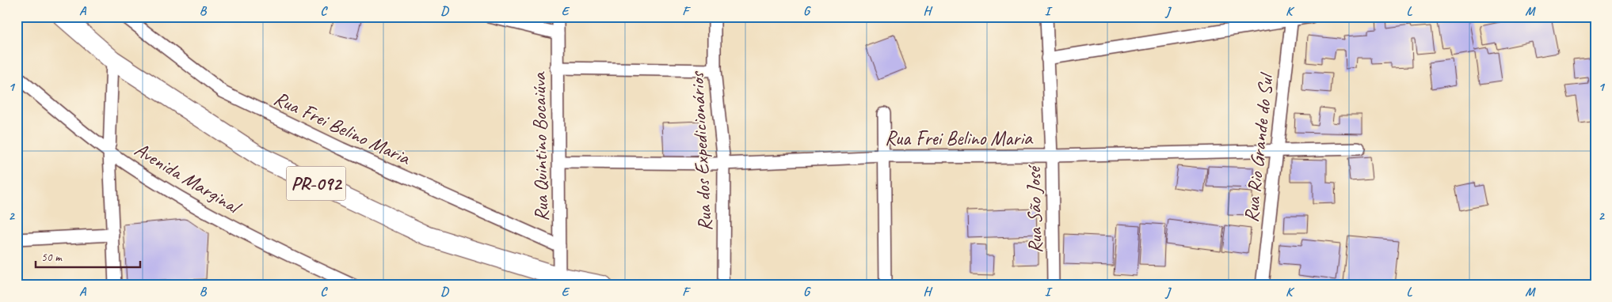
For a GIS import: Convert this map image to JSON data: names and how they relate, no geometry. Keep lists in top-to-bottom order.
{
  "streets": {
    "main road": ["PR-092"],
    "street": [
      "Rua Frei Belino Maria",
      "Rua Quintino Bocaiúva",
      "Rua Rio Grande do Sul",
      "Rua dos Expedicionários",
      "Avenida Marginal",
      "Rua São José"
    ]
  },
  "crossings": [
    ["Rua Frei Belino Maria", "Rua Quintino Bocaiúva"],
    ["Rua Frei Belino Maria", "Rua Rio Grande do Sul"],
    ["Rua Frei Belino Maria", "Rua dos Expedicionários"],
    ["Rua Frei Belino Maria", "Rua São José"],
    ["Rua Quintino Bocaiúva", "PR-092"]
  ],
  "scale_bar": "50 m",
  "grid": {
    "columns": [
      "A",
      "B",
      "C",
      "D",
      "E",
      "F",
      "G",
      "H",
      "I",
      "J",
      "K",
      "L",
      "M"
    ],
    "rows": ["1", "2"]
  }
}
